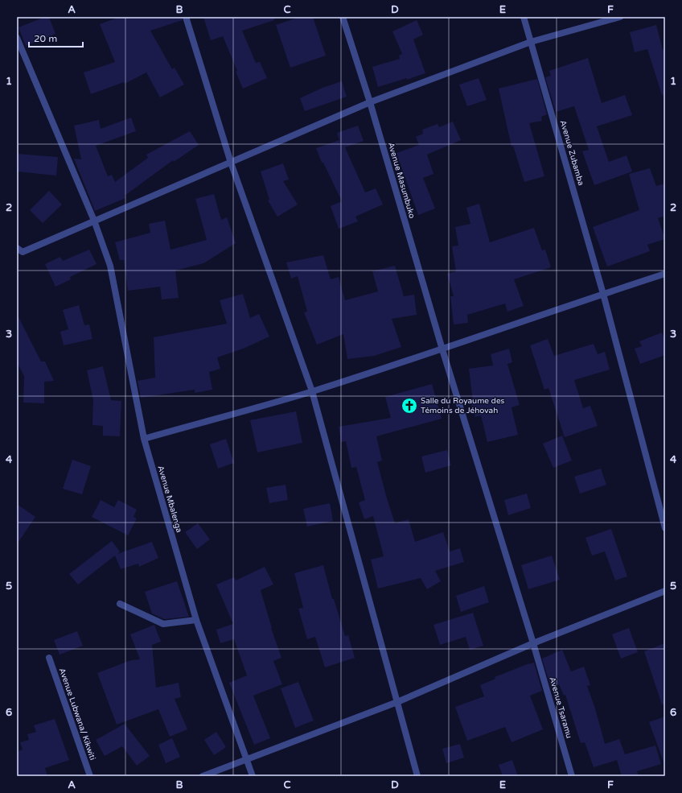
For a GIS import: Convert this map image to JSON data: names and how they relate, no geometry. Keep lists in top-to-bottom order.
{
  "streets": {
    "street": [
      "Avenue Zubamba",
      "Avenue Masumbuko",
      "Avenue Mbalenga",
      "Avenue Tsaramu",
      "Avenue Lubwana/ Kikwiti"
    ]
  },
  "crossings": [
    ["Avenue Masumbuko", "Avenue Tsaramu"]
  ],
  "places": {
    "church": ["Salle du Royaume des Témoins de Jéhovah"]
  },
  "scale_bar": "20 m",
  "grid": {
    "columns": [
      "A",
      "B",
      "C",
      "D",
      "E",
      "F"
    ],
    "rows": [
      "1",
      "2",
      "3",
      "4",
      "5",
      "6"
    ]
  }
}
